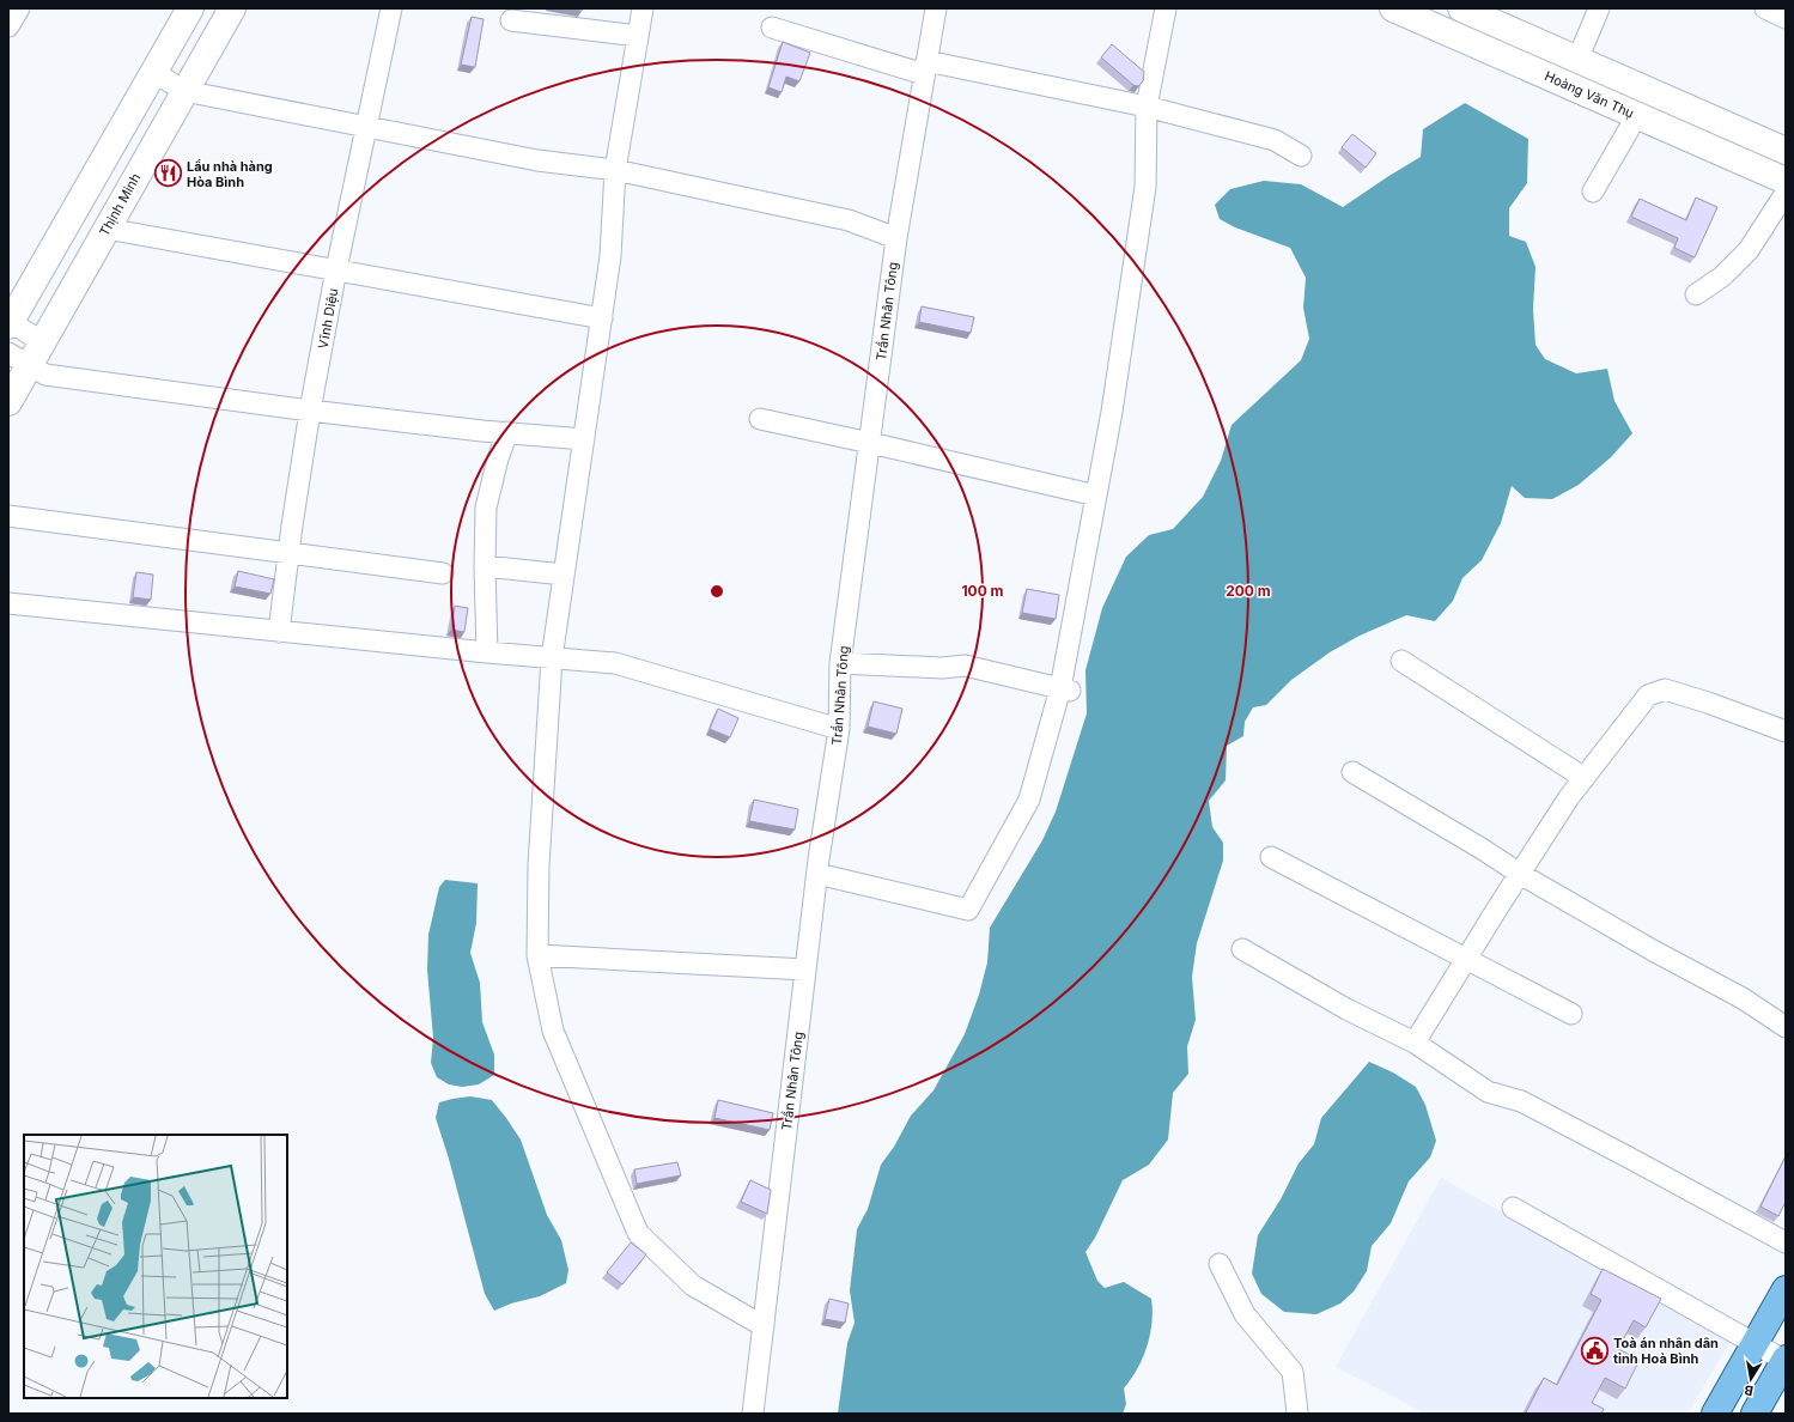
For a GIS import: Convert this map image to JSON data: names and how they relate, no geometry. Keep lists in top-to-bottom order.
{
  "streets": {
    "main road": ["Hoàng Văn Thụ", "Thịnh Minh"],
    "street": ["Trần Nhân Tông", "Vĩnh Diệu"]
  },
  "places": {
    "restaurant": ["Lẩu nhà hàng Hòa Bình"],
    "public building": ["Toà án nhân dân tỉnh Hoà Bình"]
  },
  "north": "bottom",
  "rings": ["100 m", "200 m"]
}
